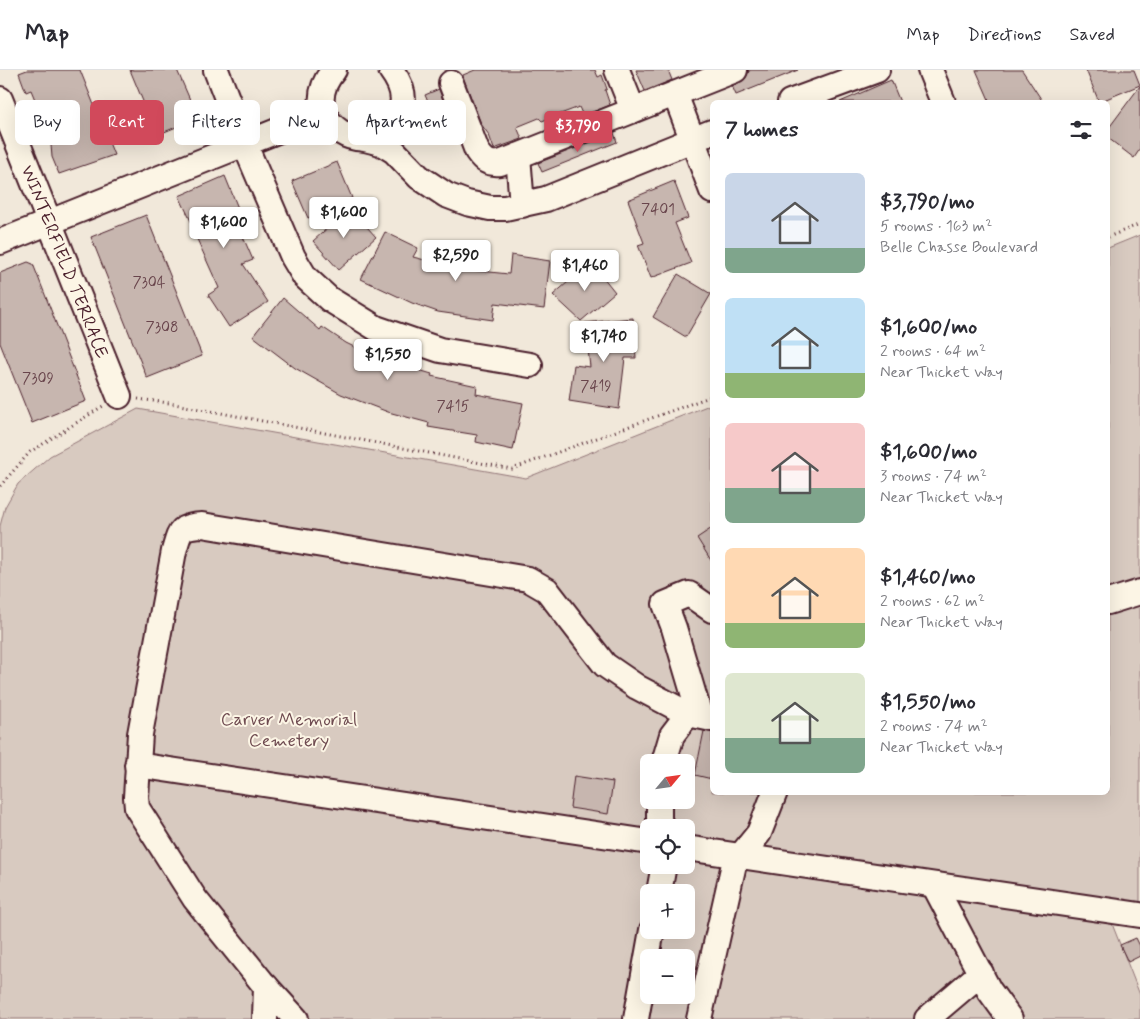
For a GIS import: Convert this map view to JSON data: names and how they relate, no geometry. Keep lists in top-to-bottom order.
{
  "streets": {
    "street": ["WINTERFIELD TERRACE"]
  },
  "parks": ["Carver Memorial Cemetery"],
  "house_numbers": [
    "7401",
    "7304",
    "7308",
    "7309",
    "7419",
    "7415"
  ],
  "north": "top right",
  "page": {
    "header": "Map",
    "nav": ["Map", "Directions", "Saved"],
    "chip": [
      "Buy",
      "Rent",
      "Filters",
      "New",
      "Apartment"
    ],
    "heading": "7 homes",
    "price": [
      "$3,790",
      "$1,600",
      "$1,600",
      "$2,590",
      "$1,460",
      "$1,740",
      "$1,550"
    ],
    "list": [
      {
        "name": "$3,790/mo",
        "note": "5 rooms · 163 m² · Belle Chasse Boulevard"
      },
      {
        "name": "$1,600/mo",
        "note": "2 rooms · 64 m² · Near Thicket Way"
      },
      {
        "name": "$1,600/mo",
        "note": "3 rooms · 74 m² · Near Thicket Way"
      },
      {
        "name": "$1,460/mo",
        "note": "2 rooms · 62 m² · Near Thicket Way"
      },
      {
        "name": "$1,550/mo",
        "note": "2 rooms · 74 m² · Near Thicket Way"
      }
    ],
    "map_buttons": ["+", "−"]
  }
}
